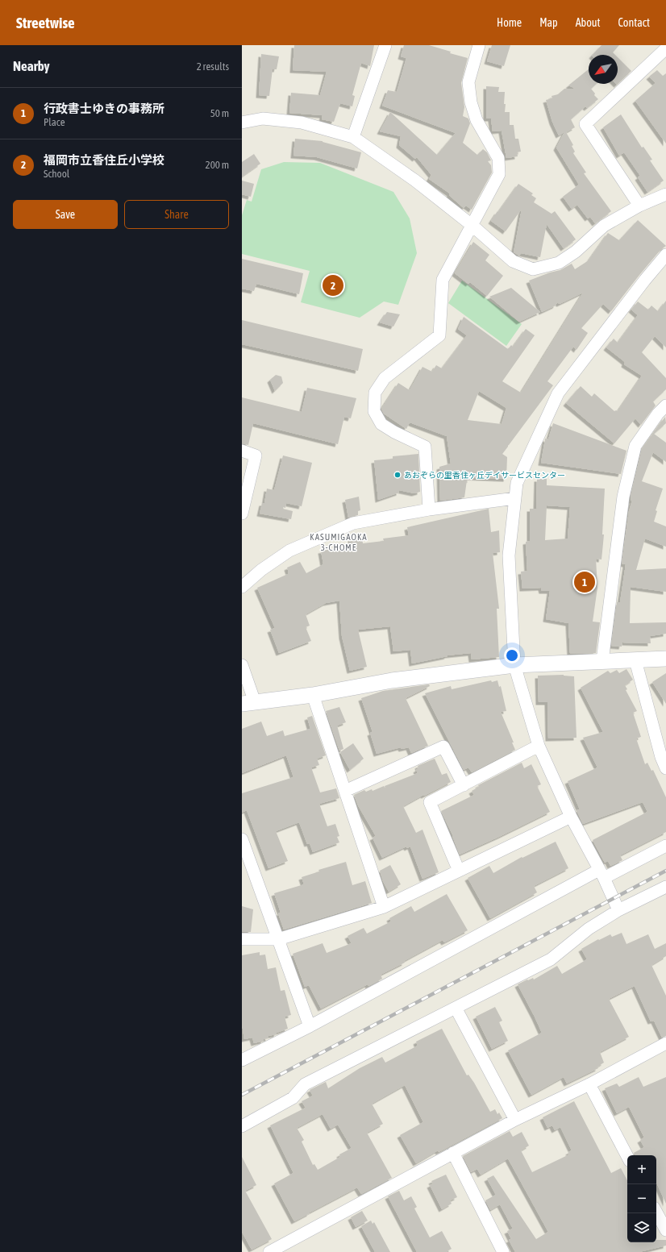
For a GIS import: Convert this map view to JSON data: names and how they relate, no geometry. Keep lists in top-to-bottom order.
{
  "districts": ["KASUMIGAOKA 3-CHOME"],
  "places": ["あおぞらの里香住ヶ丘デイサービスセンター"],
  "north": "bottom left",
  "page": {
    "header": "Streetwise",
    "nav": [
      "Home",
      "Map",
      "About",
      "Contact"
    ],
    "heading": ["Nearby", "2 results"],
    "list": [
      {
        "mark": "1",
        "name": "行政書士ゆきの事務所",
        "note": "Place",
        "value": "50 m"
      },
      {
        "mark": "2",
        "name": "福岡市立香住丘小学校",
        "note": "School",
        "value": "200 m"
      }
    ],
    "buttons": ["Save", "Share"],
    "pins": ["2", "1"],
    "map_buttons": ["+", "−"]
  }
}
